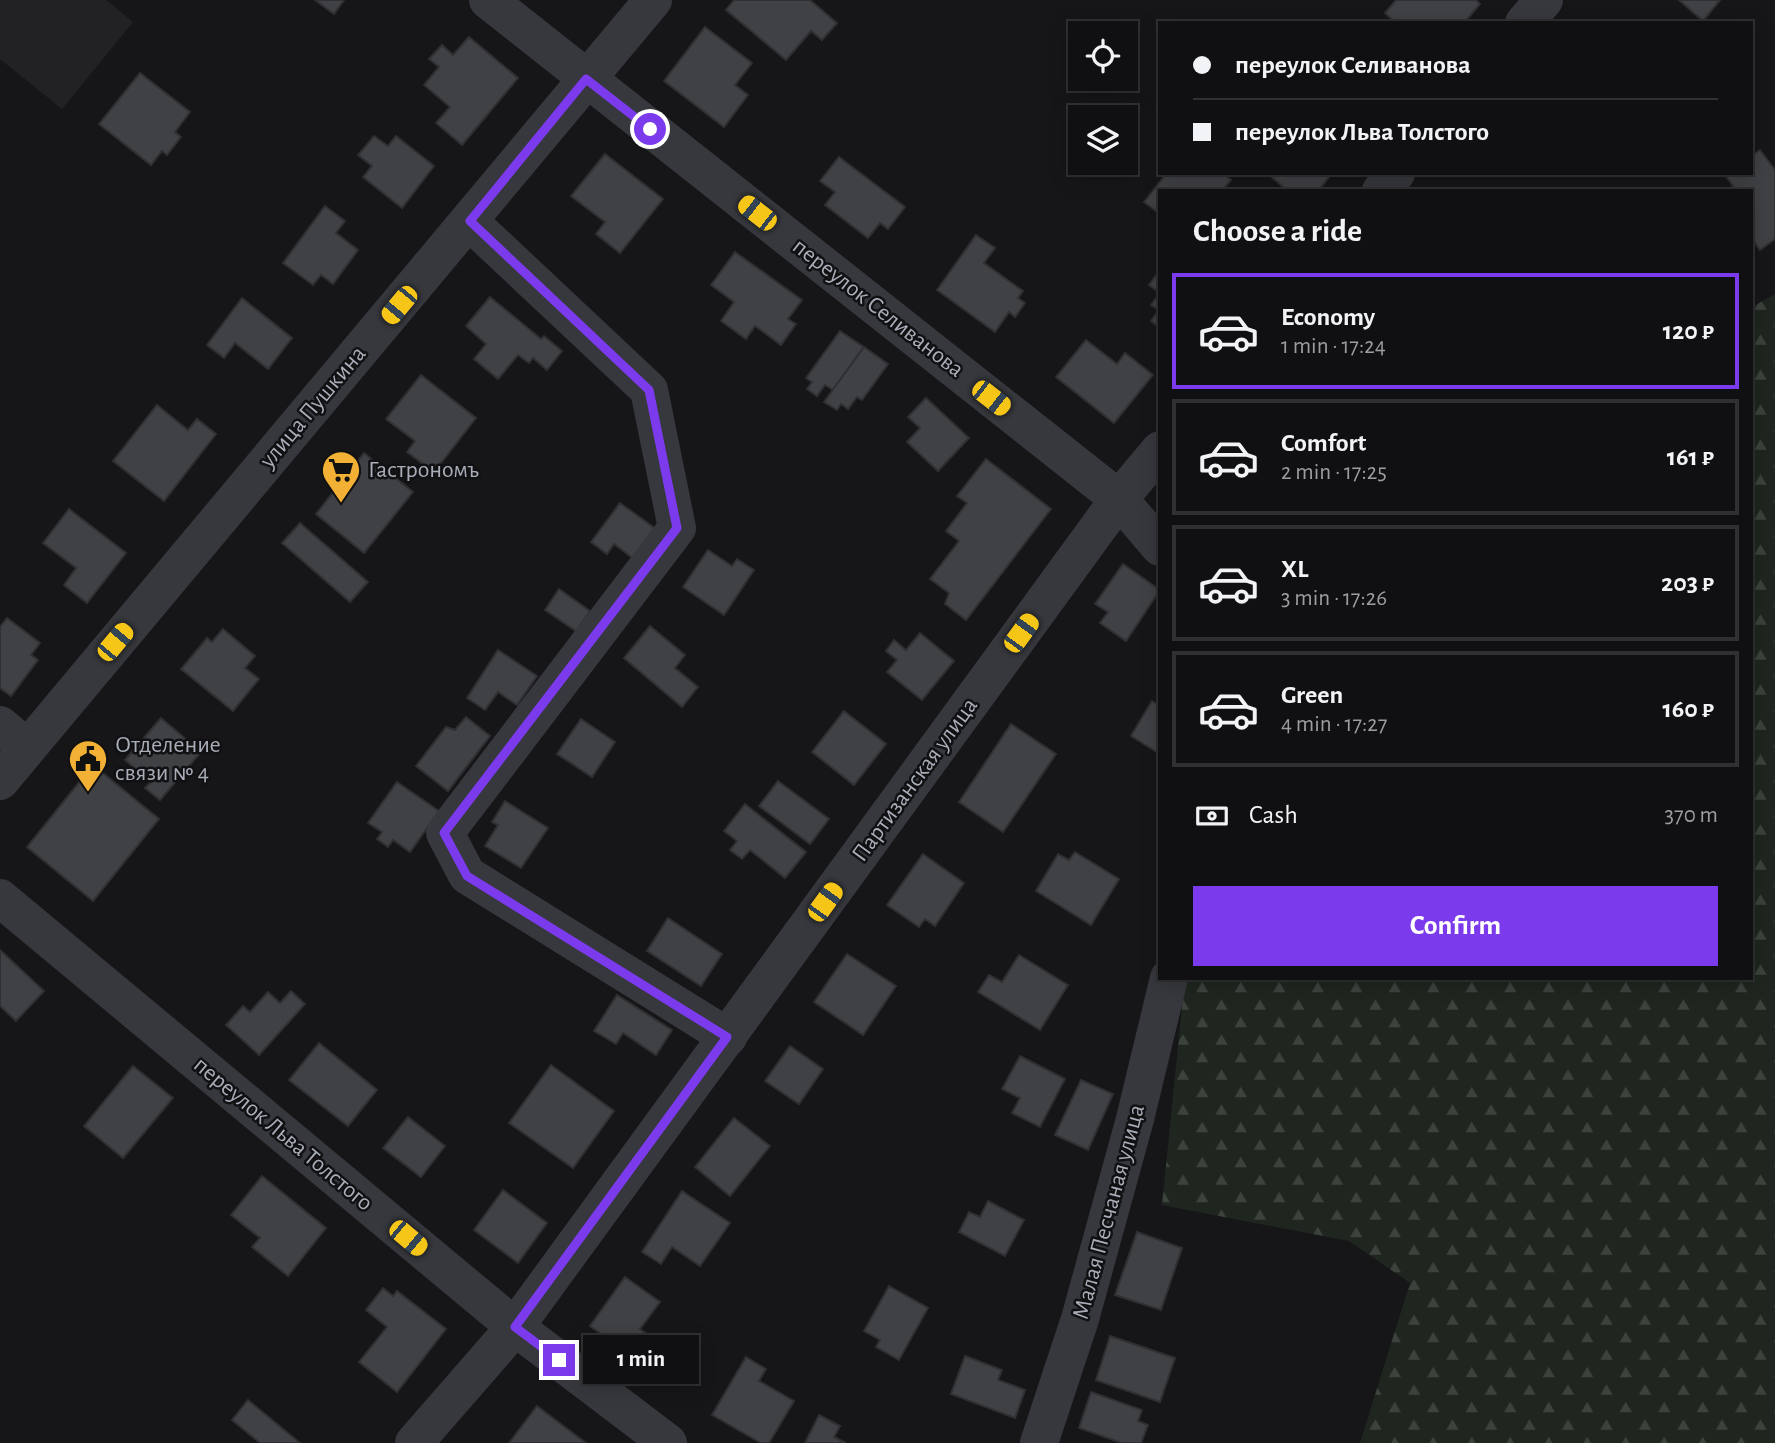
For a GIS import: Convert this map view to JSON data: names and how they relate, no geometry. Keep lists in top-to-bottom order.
{
  "streets": {
    "street": [
      "переулок Селиванова",
      "улица Пушкина",
      "Партизанская улица",
      "переулок Льва Толстого",
      "Малая Песчаная улица"
    ]
  },
  "crossings": [
    ["переулок Селиванова", "улица Пушкина"],
    ["переулок Селиванова", "Партизанская улица"],
    ["Партизанская улица", "переулок Льва Толстого"]
  ],
  "places": {
    "supermarket": ["Гастрономъ"],
    "public building": ["Отделение связи № 4"]
  },
  "page": {
    "banner": ["переулок Селиванова", "переулок Льва Толстого"],
    "heading": "Choose a ride",
    "list": [
      {
        "name": "Economy",
        "note": "1 min · 17:24",
        "value": "120 ₽"
      },
      {
        "name": "Comfort",
        "note": "2 min · 17:25",
        "value": "161 ₽"
      },
      {
        "name": "XL",
        "note": "3 min · 17:26",
        "value": "203 ₽"
      },
      {
        "name": "Green",
        "note": "4 min · 17:27",
        "value": "160 ₽"
      }
    ],
    "pay": ["Cash", "370 m"],
    "buttons": "Confirm",
    "bubble": "1 min"
  }
}
